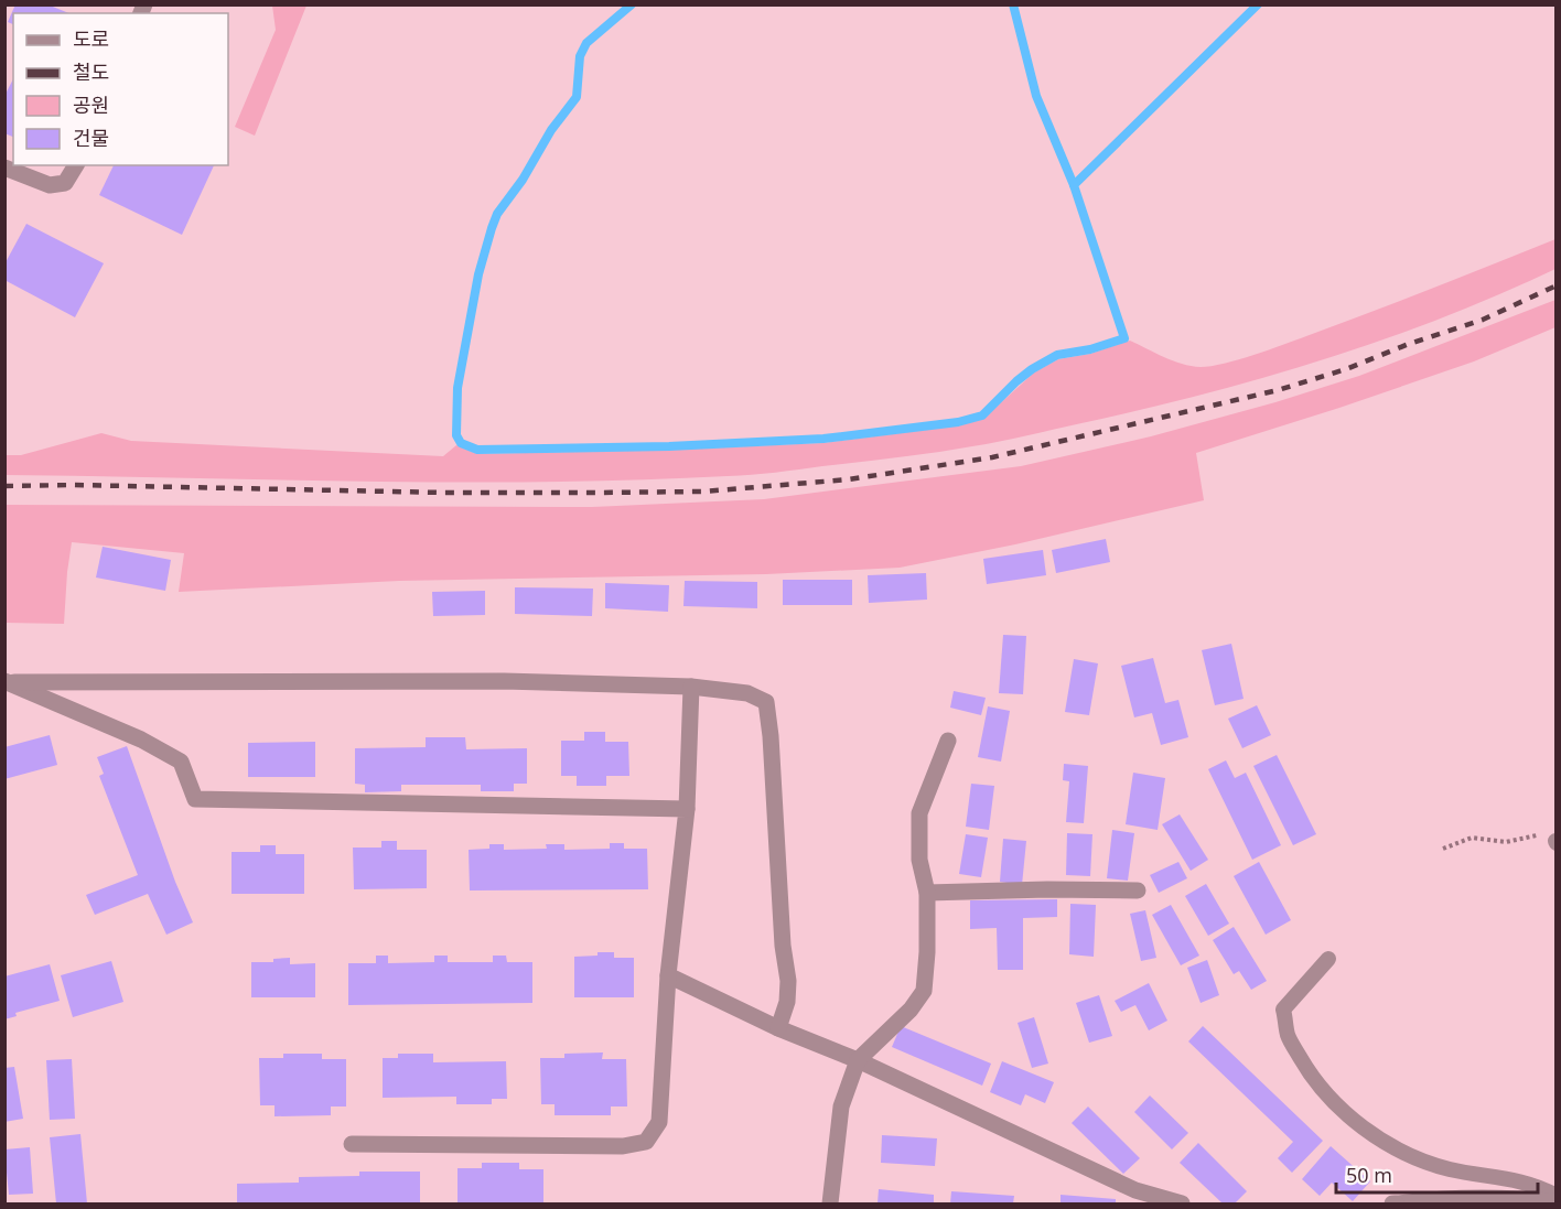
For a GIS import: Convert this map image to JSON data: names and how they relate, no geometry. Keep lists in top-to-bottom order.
{
  "legend": [
    "도로",
    "철도",
    "공원",
    "건물"
  ],
  "scale_bar": "50 m"
}
